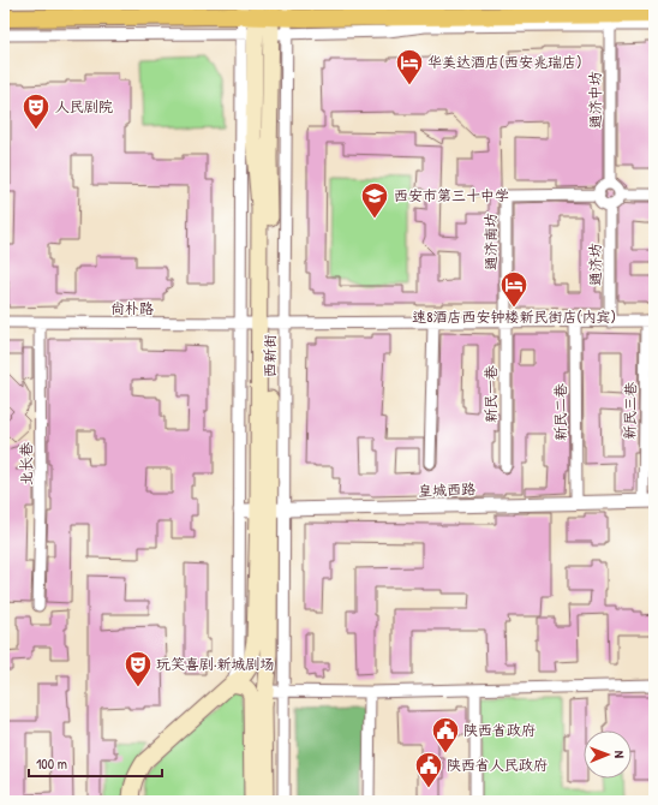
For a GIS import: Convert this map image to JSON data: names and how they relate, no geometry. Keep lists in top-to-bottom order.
{
  "streets": {
    "main road": ["西新街"],
    "street": [
      "通济中坊",
      "通济南坊",
      "通济坊",
      "尚朴路",
      "新民一巷",
      "新民三巷",
      "新民二巷",
      "北长巷",
      "皇城西路"
    ]
  },
  "crossings": [
    ["通济中坊", "通济南坊"],
    ["通济中坊", "通济坊"],
    ["通济南坊", "通济坊"],
    ["通济南坊", "尚朴路"],
    ["通济南坊", "新民一巷"],
    ["通济坊", "尚朴路"],
    ["尚朴路", "西新街"],
    ["尚朴路", "新民一巷"],
    ["尚朴路", "新民三巷"],
    ["尚朴路", "新民二巷"],
    ["尚朴路", "北长巷"],
    ["西新街", "皇城西路"],
    ["新民三巷", "皇城西路"],
    ["新民二巷", "皇城西路"]
  ],
  "places": {
    "hotel": ["华美达酒店(西安兆瑞店)", "速8酒店西安钟楼新民街店(内宾)"],
    "theatre": ["人民剧院", "玩笑喜剧·新城剧场"],
    "school or university": ["西安市第三十中学"],
    "public building": ["陕西省政府", "陕西省人民政府"]
  },
  "scale_bar": "100 m",
  "north": "right"
}
